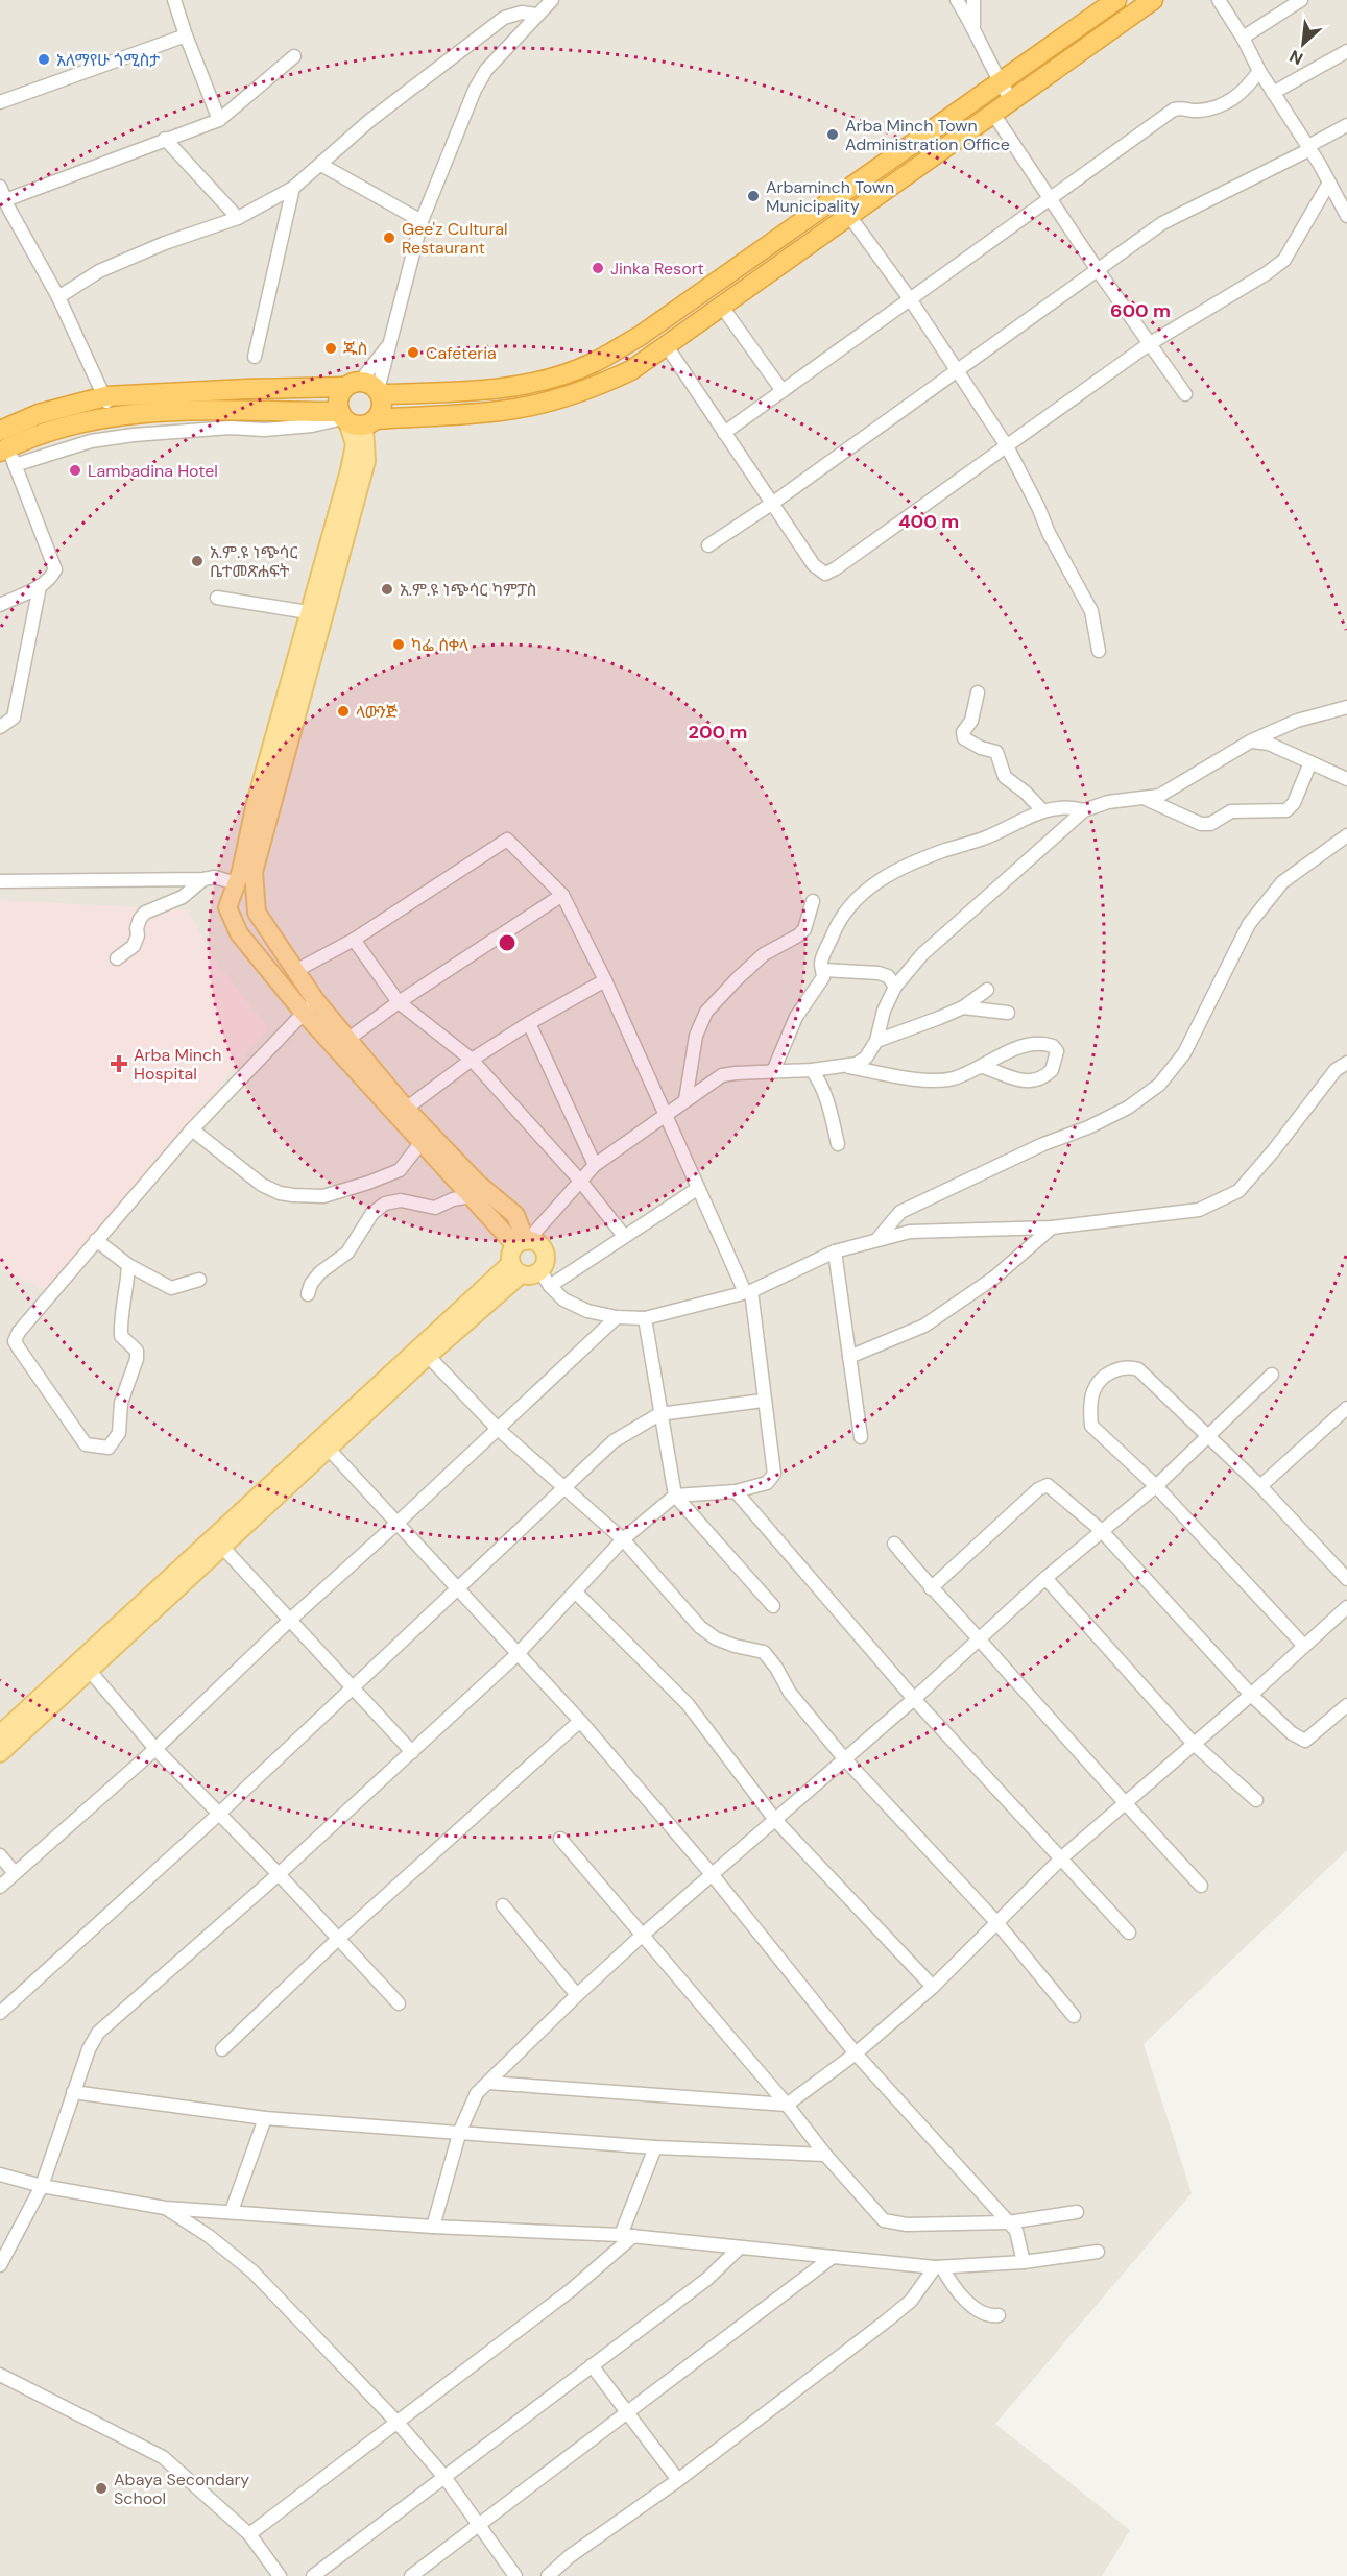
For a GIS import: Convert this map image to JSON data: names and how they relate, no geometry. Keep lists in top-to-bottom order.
{
  "places": {
    "other": [
      "አለማየሁ ጎሚስታ",
      "Arba Minch Town Administration Office",
      "Arbaminch Town Municipality",
      "Gee'z Cultural Restaurant",
      "Jinka Resort",
      "ጁስ",
      "Cafeteria",
      "Lambadina Hotel",
      "አ.ም.ዩ ነጭሳር ቤተመጽሐፍት",
      "አ.ም.ዩ ነጭሳር ካምፓስ",
      "ካፌ ሰቀላ",
      "ላውንጅ",
      "Abaya Secondary School"
    ],
    "health": ["Arba Minch Hospital"]
  },
  "north": "bottom left",
  "rings": ["600 m", "400 m", "200 m"]
}
